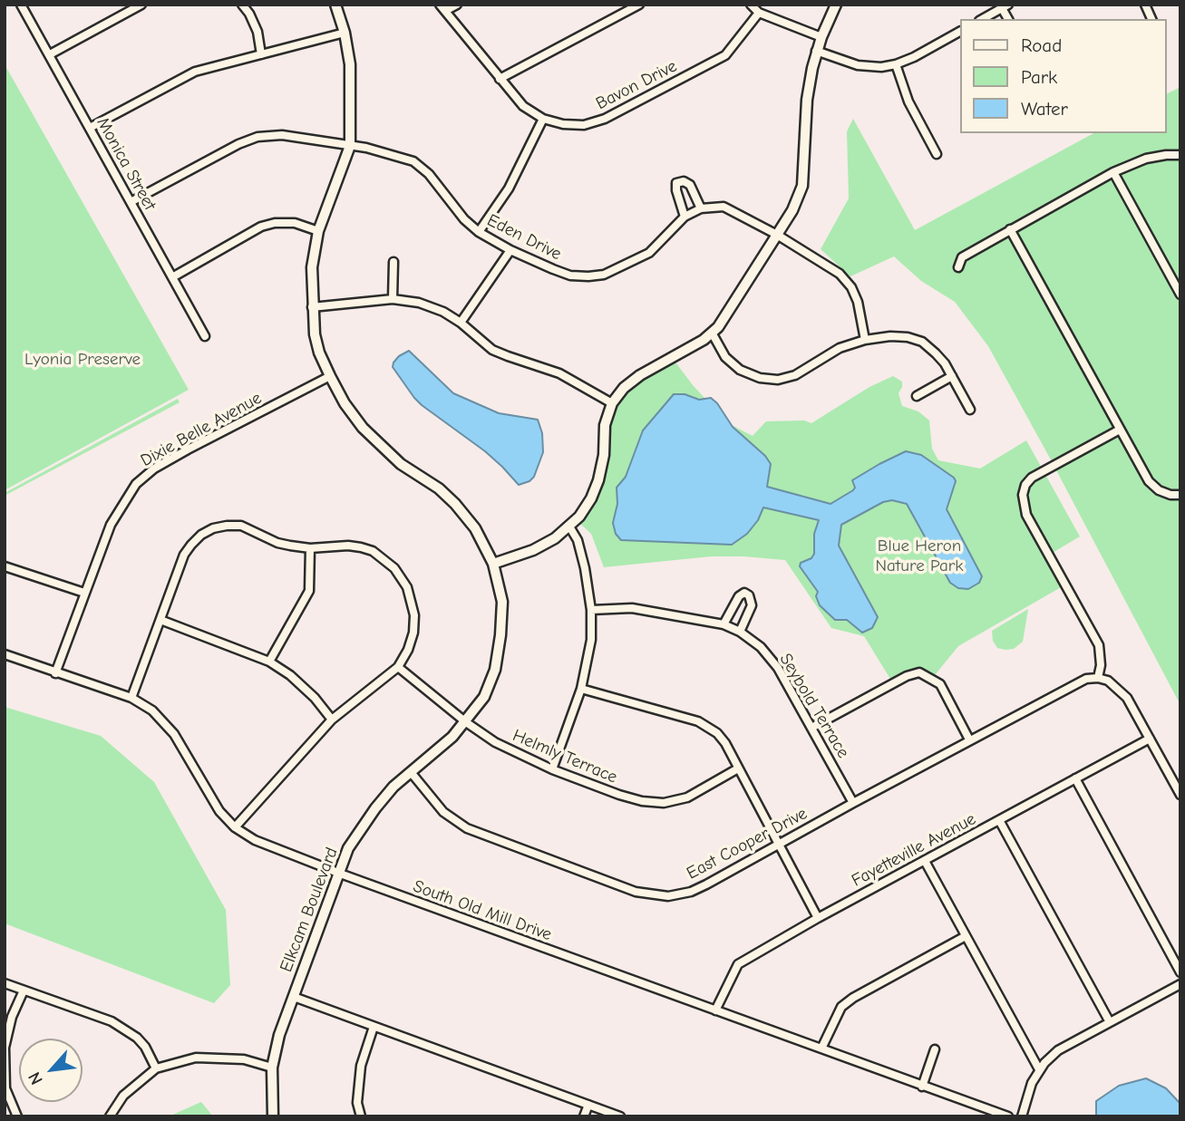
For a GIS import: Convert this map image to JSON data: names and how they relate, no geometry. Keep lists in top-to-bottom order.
{
  "streets": {
    "street": [
      "Bavon Drive",
      "Monica Street",
      "Eden Drive",
      "Dixie Belle Avenue",
      "Seybold Terrace",
      "Helmly Terrace",
      "East Cooper Drive",
      "Fayetteville Avenue",
      "Elkcam Boulevard",
      "South Old Mill Drive"
    ]
  },
  "crossings": [
    ["Monica Street", "Eden Drive"],
    ["Eden Drive", "Elkcam Boulevard"],
    ["Dixie Belle Avenue", "Elkcam Boulevard"],
    ["Dixie Belle Avenue", "South Old Mill Drive"],
    ["Seybold Terrace", "East Cooper Drive"],
    ["Helmly Terrace", "Elkcam Boulevard"],
    ["East Cooper Drive", "Elkcam Boulevard"],
    ["Fayetteville Avenue", "South Old Mill Drive"],
    ["Elkcam Boulevard", "South Old Mill Drive"]
  ],
  "parks": ["Lyonia Preserve", "Blue Heron Nature Park"],
  "legend": ["Road", "Park", "Water"],
  "north": "bottom left"
}
